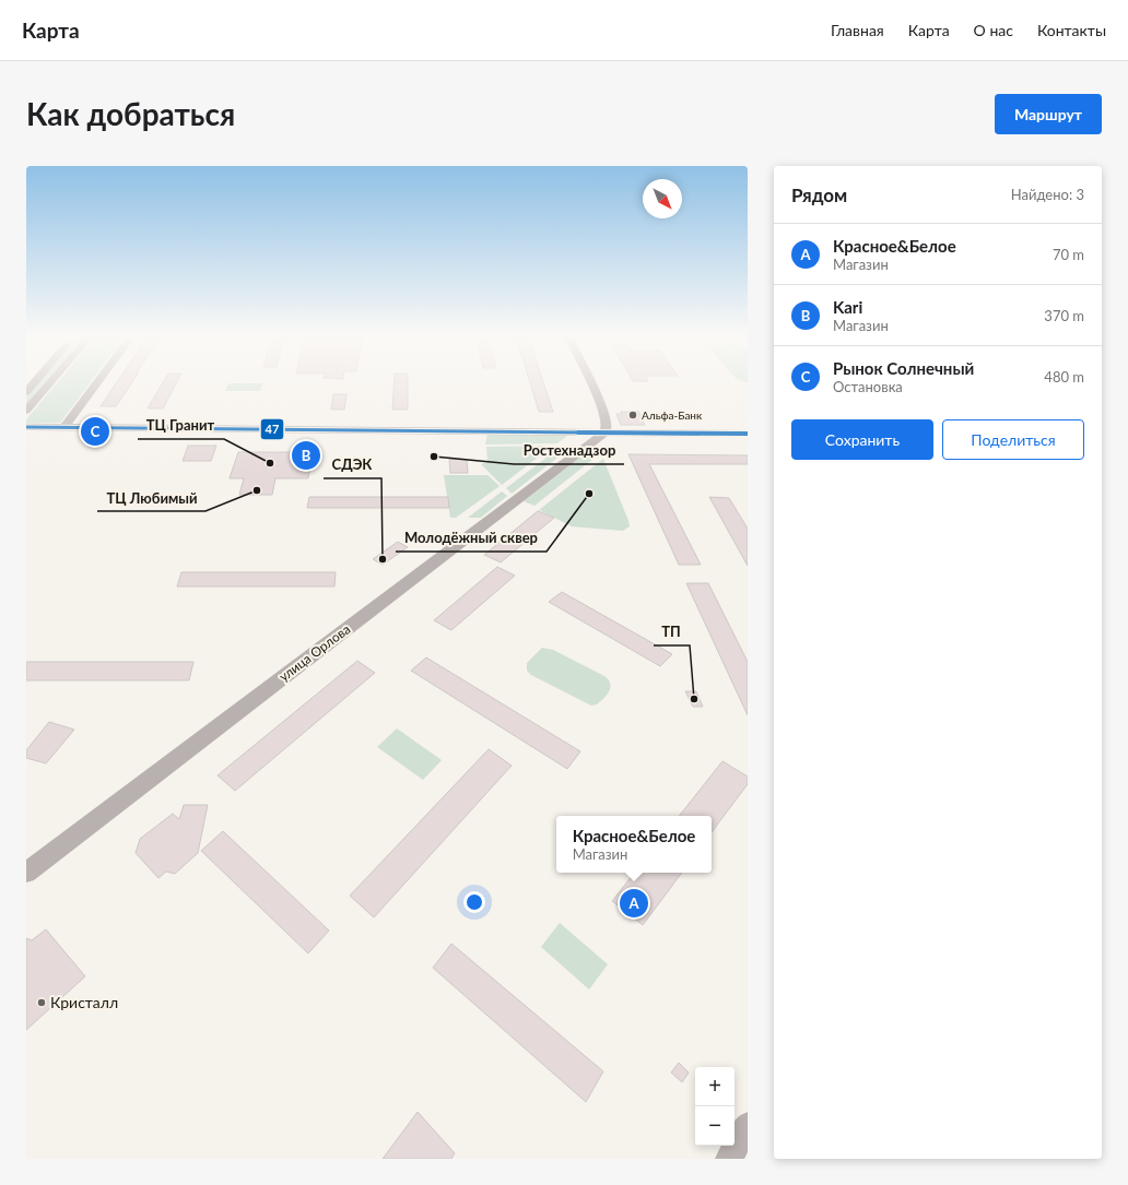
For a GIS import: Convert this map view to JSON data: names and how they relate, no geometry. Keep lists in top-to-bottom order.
{
  "streets": {
    "street": ["улица Орлова"]
  },
  "places": [
    "Альфа-Банк",
    "Ростехнадзор",
    "ТЦ Гранит",
    "ТЦ Любимый",
    "Молодёжный сквер",
    "СДЭК",
    "ТП",
    "Кристалл"
  ],
  "lines": ["transit line 47"],
  "north": "bottom right",
  "page": {
    "header": "Карта",
    "nav": [
      "Главная",
      "Карта",
      "О нас",
      "Контакты"
    ],
    "buttons": [
      "Маршрут",
      ["Сохранить", "Поделиться"]
    ],
    "title": "Как добраться",
    "heading": ["Рядом", "Найдено: 3"],
    "list": [
      {
        "mark": "A",
        "name": "Красное&Белое",
        "note": "Магазин",
        "value": "70 m"
      },
      {
        "mark": "B",
        "name": "Kari",
        "note": "Магазин",
        "value": "370 m"
      },
      {
        "mark": "C",
        "name": "Рынок Солнечный",
        "note": "Остановка",
        "value": "480 m"
      }
    ],
    "pins": ["C", "B", "A"],
    "popup": ["Красное&Белое", "Магазин"],
    "map_buttons": ["+", "−"]
  }
}
